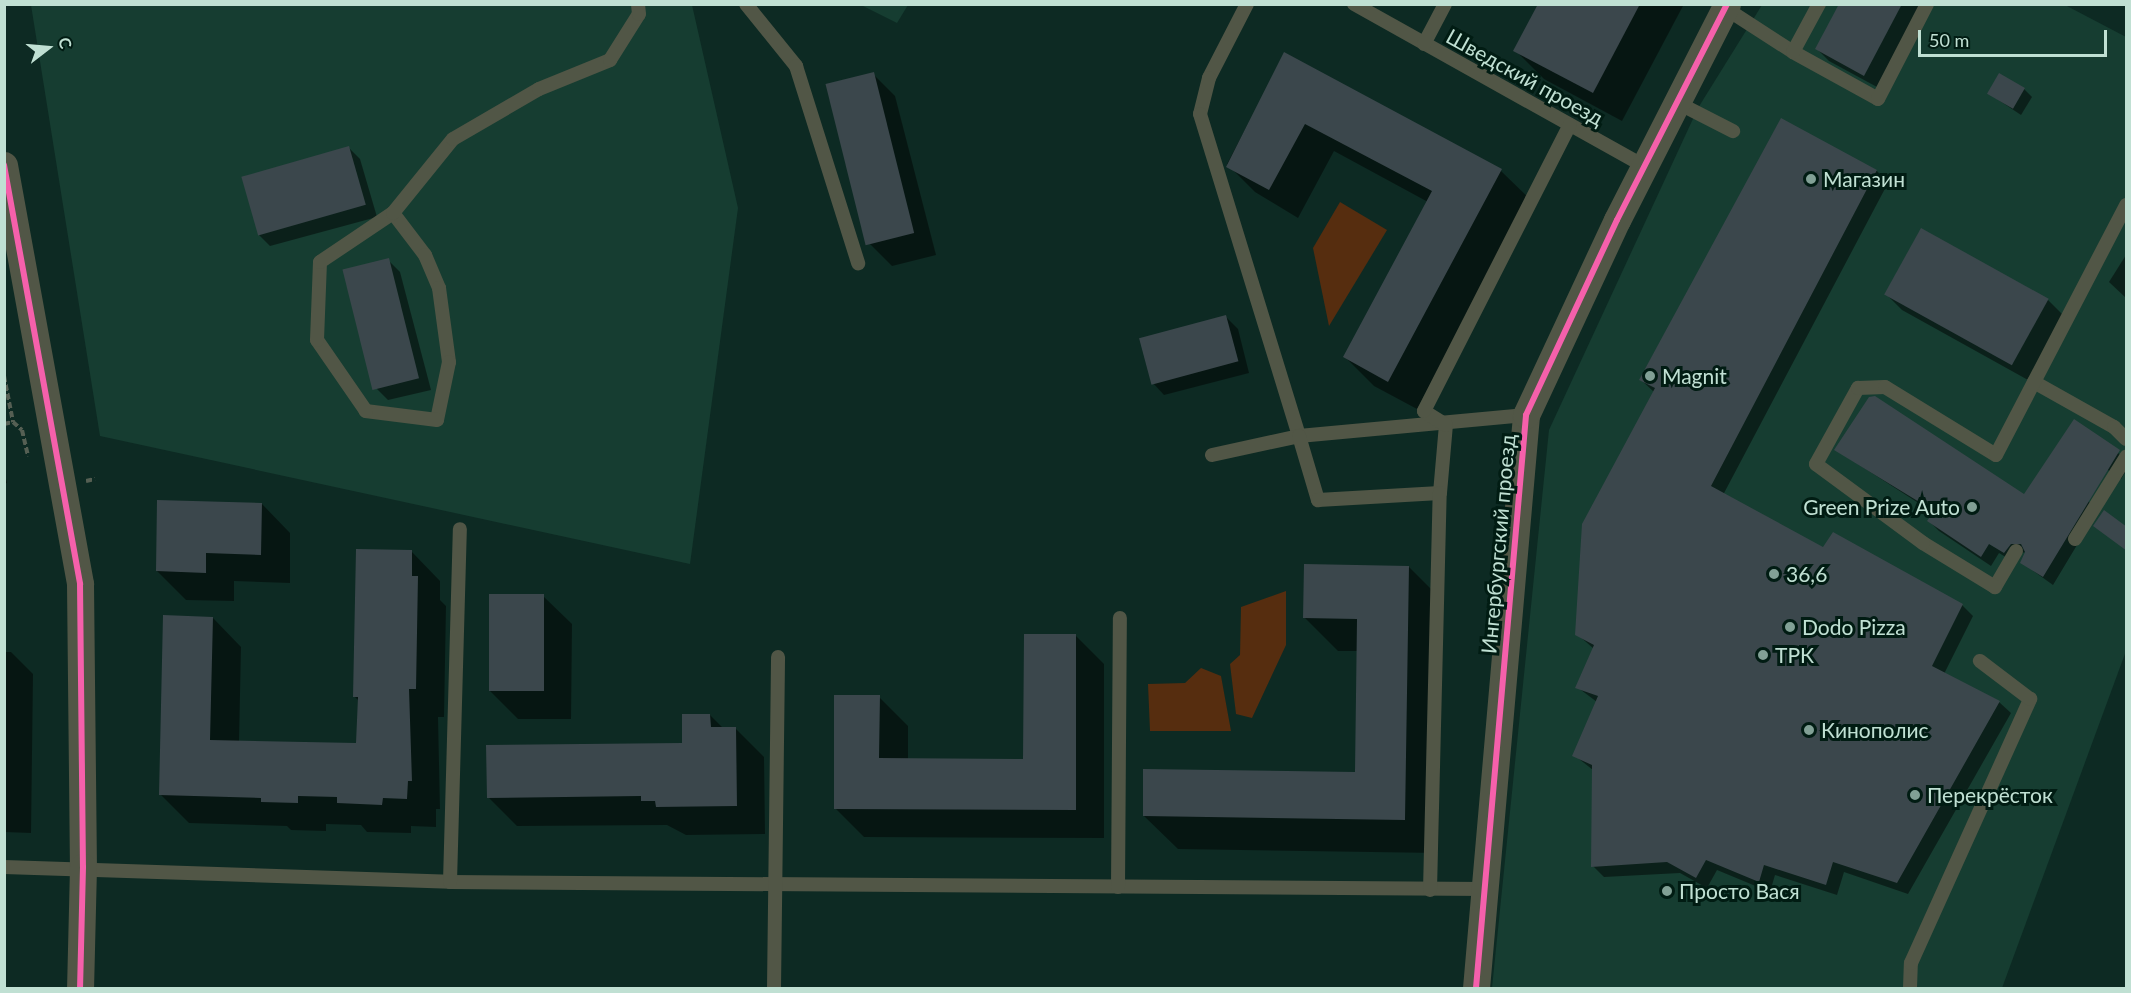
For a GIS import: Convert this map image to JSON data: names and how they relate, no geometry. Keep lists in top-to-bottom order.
{
  "streets": {
    "street": ["Ингербургский проезд"],
    "lane": ["Шведский проезд"]
  },
  "crossings": [
    ["Шведский проезд", "Ингербургский проезд"]
  ],
  "places": [
    "Магазин",
    "Magnit",
    "Green Prize Auto",
    "36,6",
    "Dodo Pizza",
    "ТРК",
    "Кинополис",
    "Перекрёсток",
    "Просто Вася"
  ],
  "scale_bar": "50 m",
  "north": "right"
}
